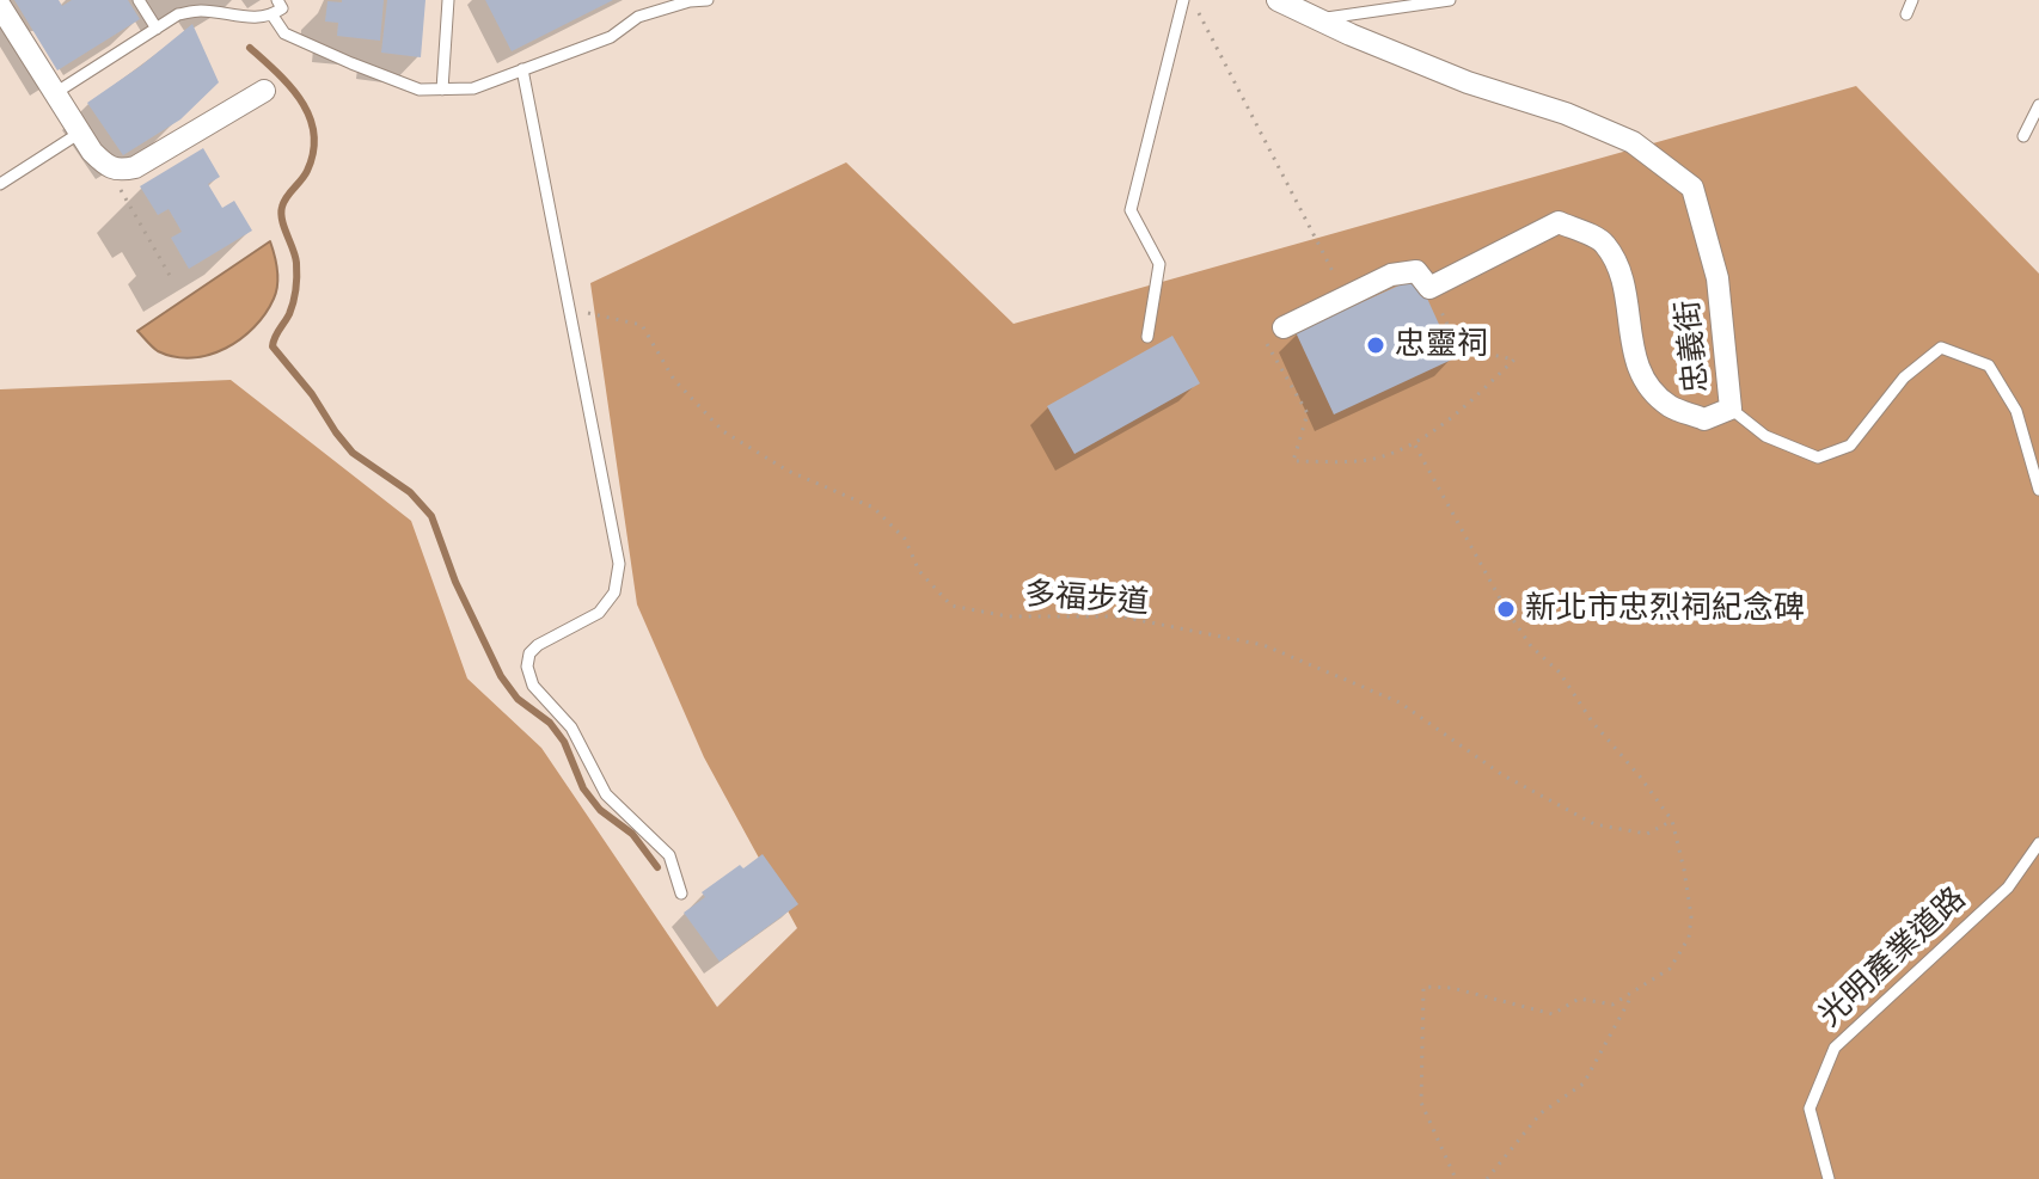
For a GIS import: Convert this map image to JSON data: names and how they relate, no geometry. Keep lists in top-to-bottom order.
{
  "streets": {
    "street": ["忠義街"],
    "lane": ["光明產業道路"],
    "path": ["多福步道"]
  },
  "places": ["忠靈祠", "新北市忠烈祠紀念碑"]
}
